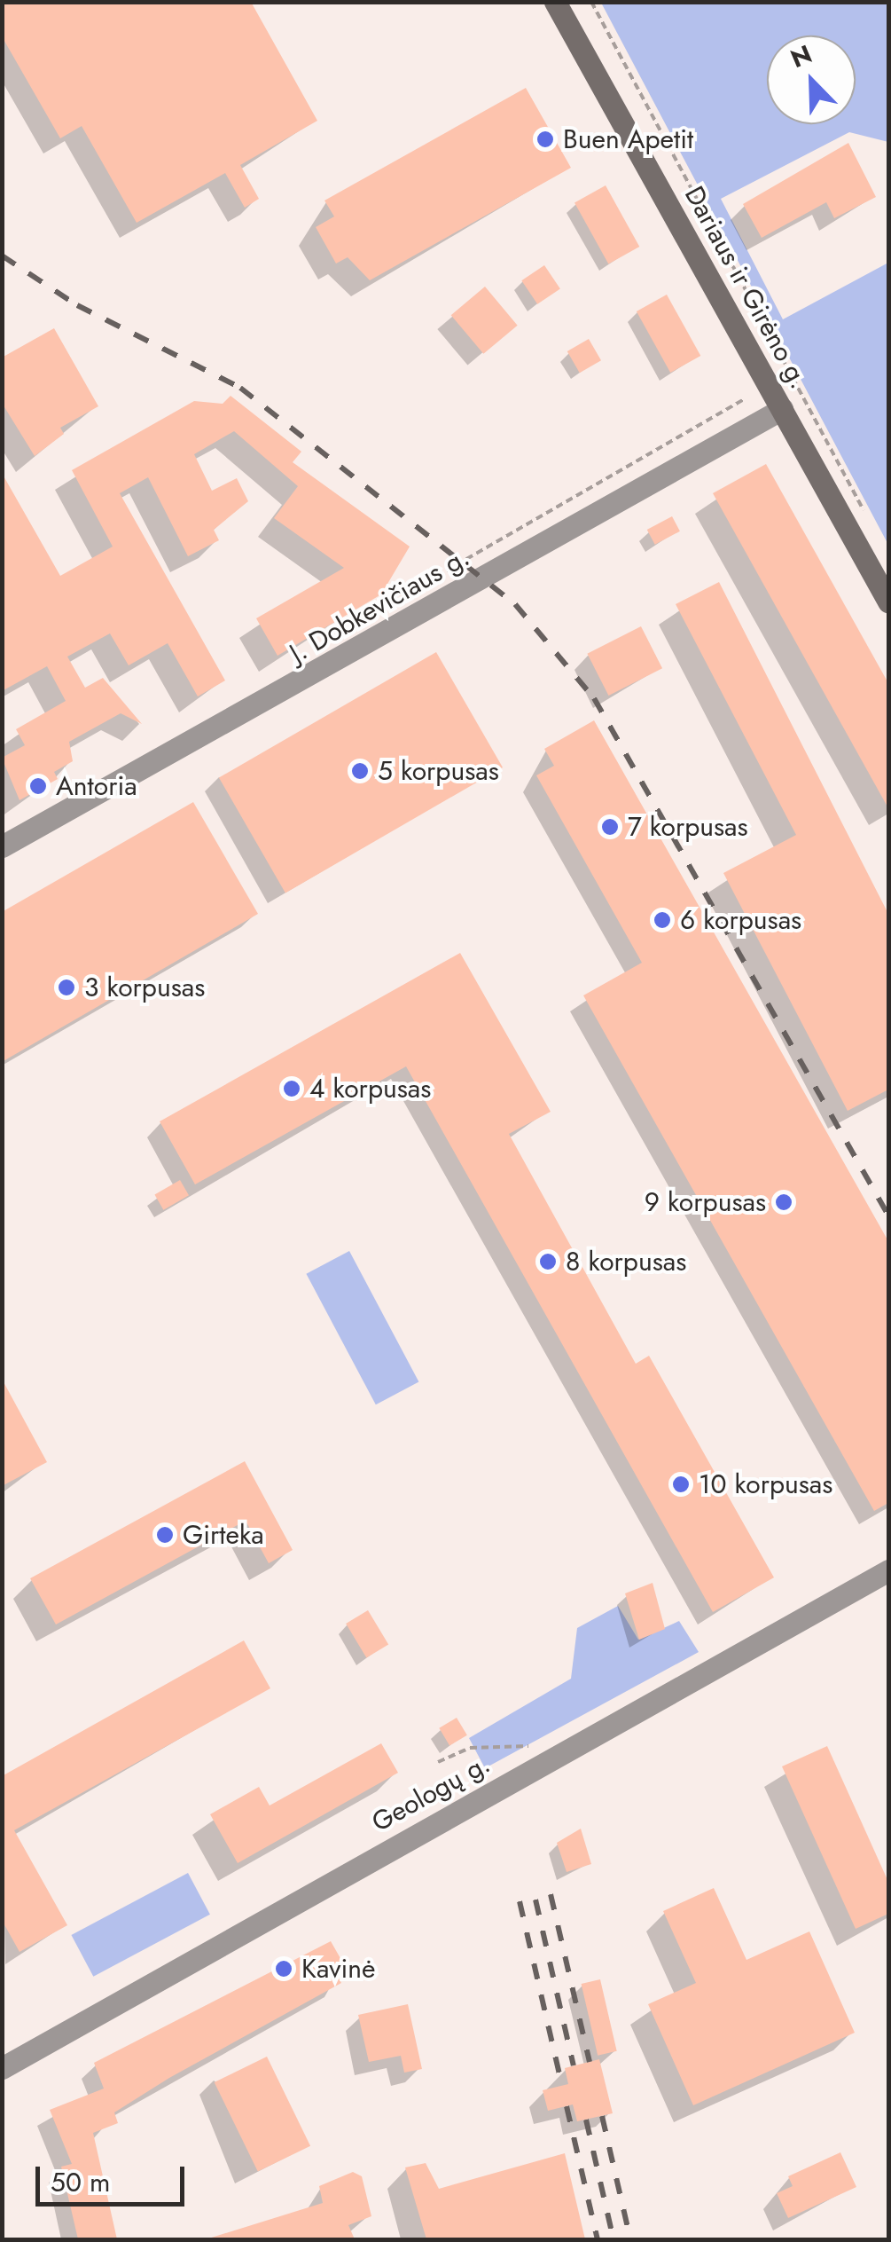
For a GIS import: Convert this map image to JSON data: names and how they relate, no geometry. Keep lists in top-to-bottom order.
{
  "streets": {
    "street": ["Dariaus ir Girėno g.", "J. Dobkevičiaus g.", "Geologų g."]
  },
  "crossings": [
    ["Dariaus ir Girėno g.", "J. Dobkevičiaus g."]
  ],
  "places": [
    "Buen Apetit",
    "5 korpusas",
    "Antoria",
    "7 korpusas",
    "6 korpusas",
    "3 korpusas",
    "4 korpusas",
    "9 korpusas",
    "8 korpusas",
    "10 korpusas",
    "Girteka",
    "Kavinė"
  ],
  "scale_bar": "50 m",
  "north": "top left"
}
